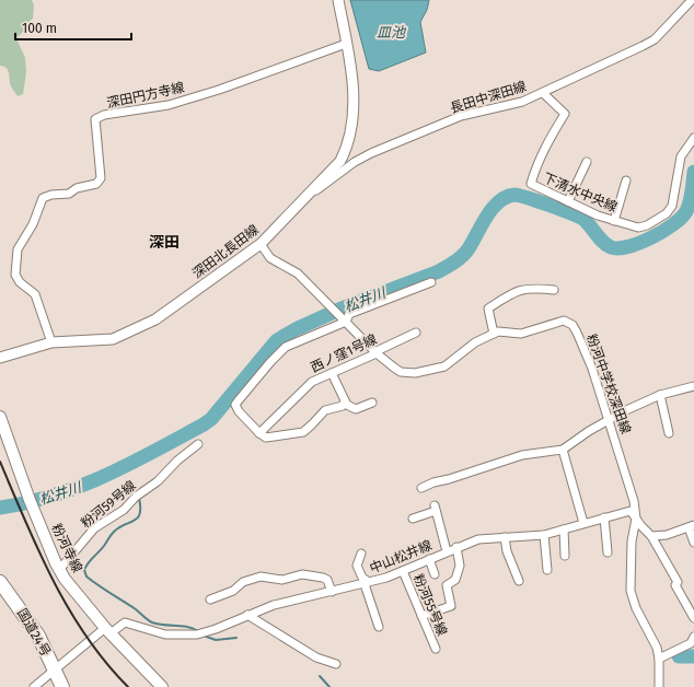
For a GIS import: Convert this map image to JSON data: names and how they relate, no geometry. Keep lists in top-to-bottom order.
{
  "streets": {
    "highway": ["国道24号"],
    "main road": ["粉河寺線"],
    "street": [
      "深田円方寺線",
      "長田中深田線",
      "下清水中央線",
      "深田北長田線",
      "西ノ窪1号線",
      "粉河中学校深田線",
      "粉河59号線",
      "中山松井線",
      "粉河55号線"
    ]
  },
  "crossings": [
    ["深田円方寺線", "深田北長田線"],
    ["長田中深田線", "下清水中央線"],
    ["長田中深田線", "深田北長田線"],
    ["深田北長田線", "粉河中学校深田線"],
    ["西ノ窪1号線", "粉河中学校深田線"],
    ["粉河中学校深田線", "中山松井線"],
    ["粉河59号線", "粉河寺線"],
    ["粉河寺線", "中山松井線"],
    ["中山松井線", "粉河55号線"],
    ["中山松井線", "国道24号"]
  ],
  "districts": ["深田"],
  "water": ["皿池", "松井川"],
  "scale_bar": "100 m"
}
